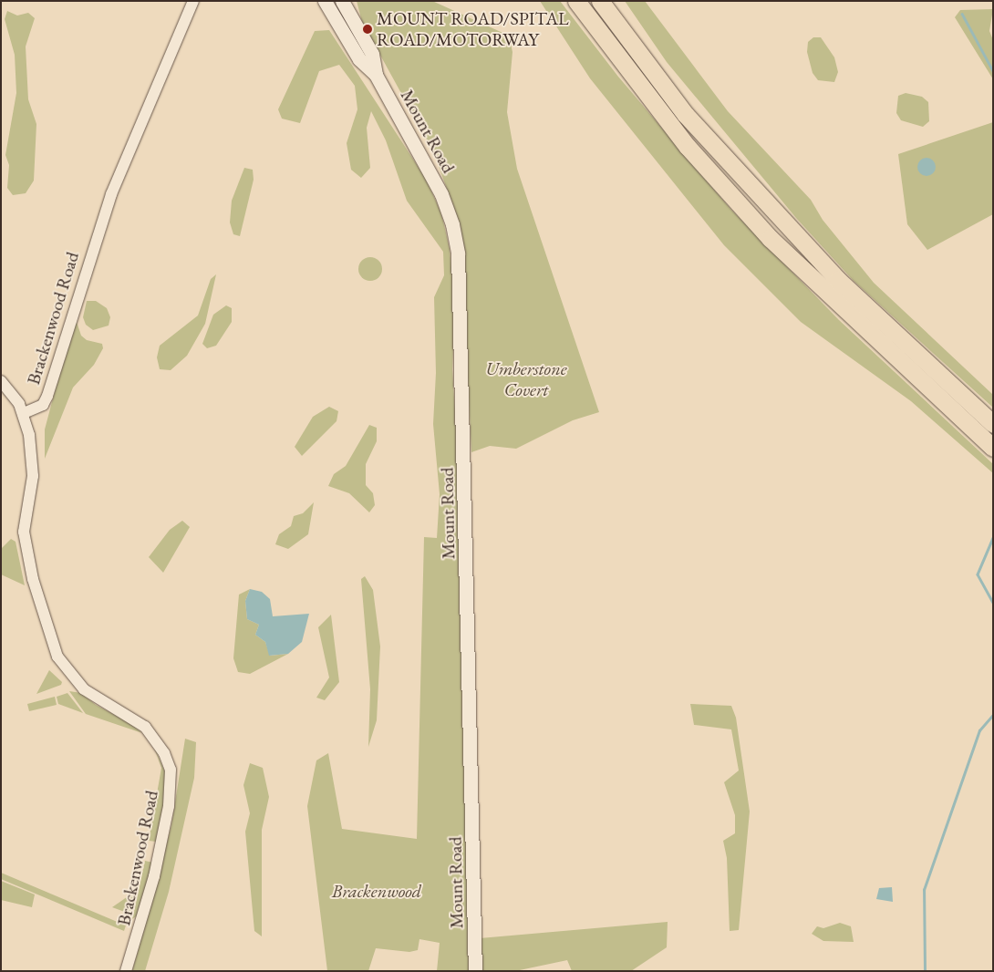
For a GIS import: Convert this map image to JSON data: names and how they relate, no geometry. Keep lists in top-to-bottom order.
{
  "streets": {
    "main road": ["Mount Road"],
    "street": ["Brackenwood Road"]
  },
  "parks": ["Umberstone Covert", "Brackenwood"],
  "places": ["MOUNT ROAD/SPITAL ROAD/MOTORWAY"]
}
